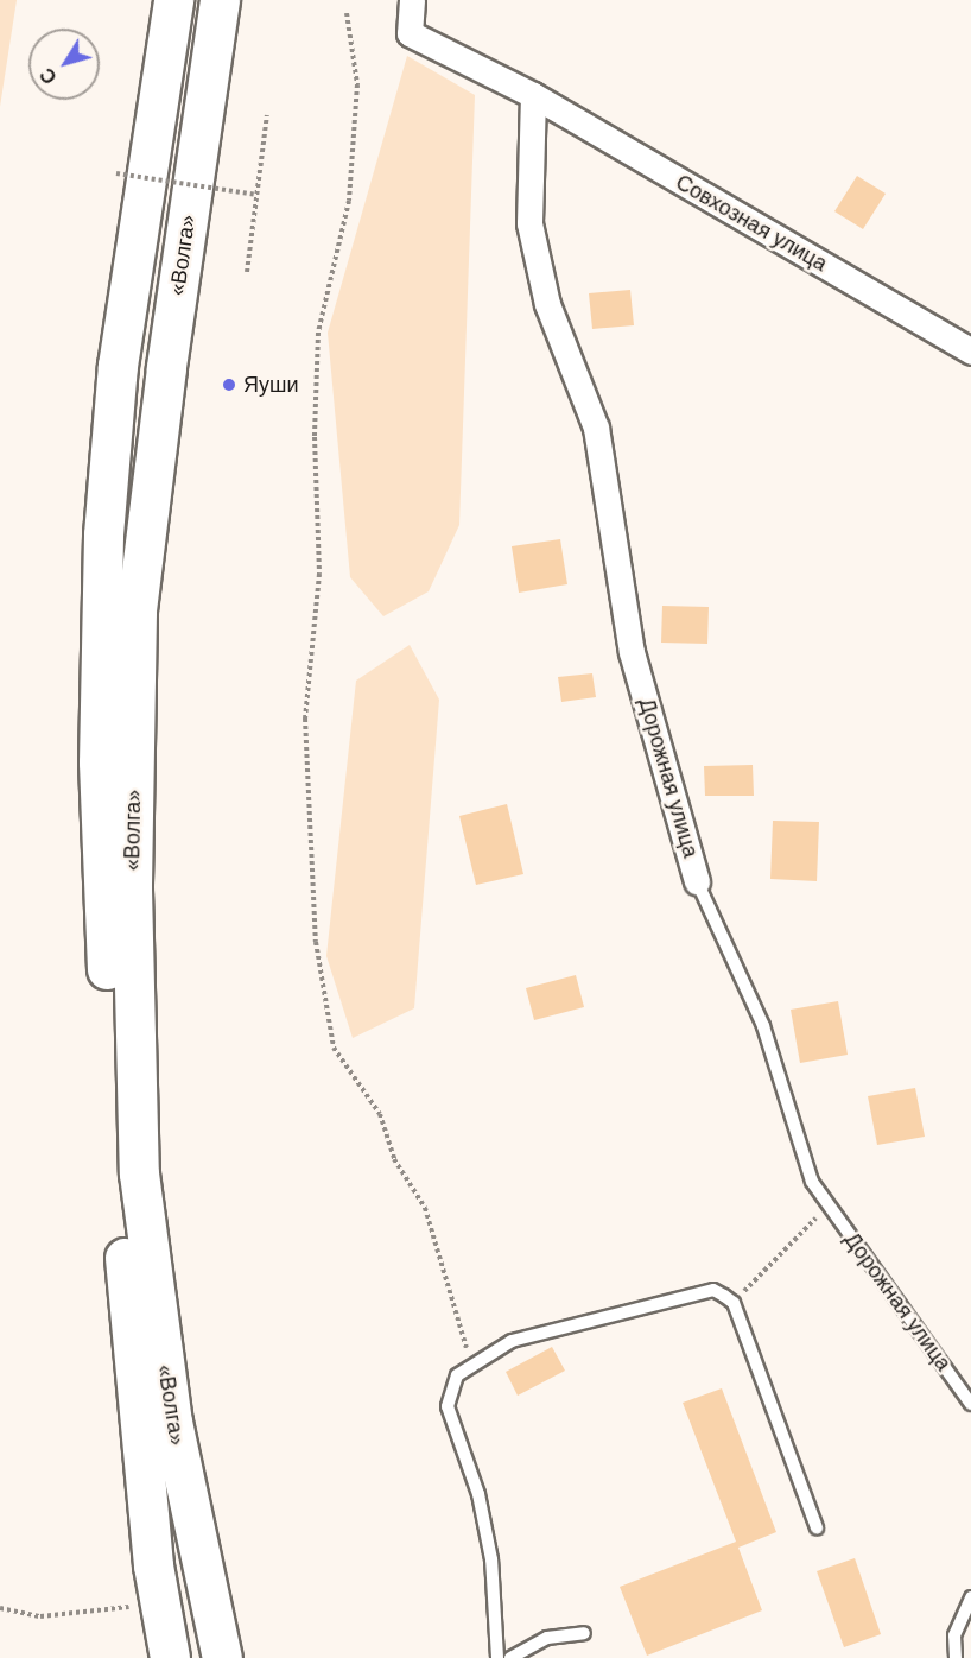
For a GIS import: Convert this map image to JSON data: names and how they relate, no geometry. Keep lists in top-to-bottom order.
{
  "streets": {
    "highway": ["«Волга»"],
    "street": ["Совхозная улица", "Дорожная улица"]
  },
  "crossings": [
    ["Совхозная улица", "Дорожная улица"]
  ],
  "places": ["Яуши"],
  "north": "bottom left"
}
